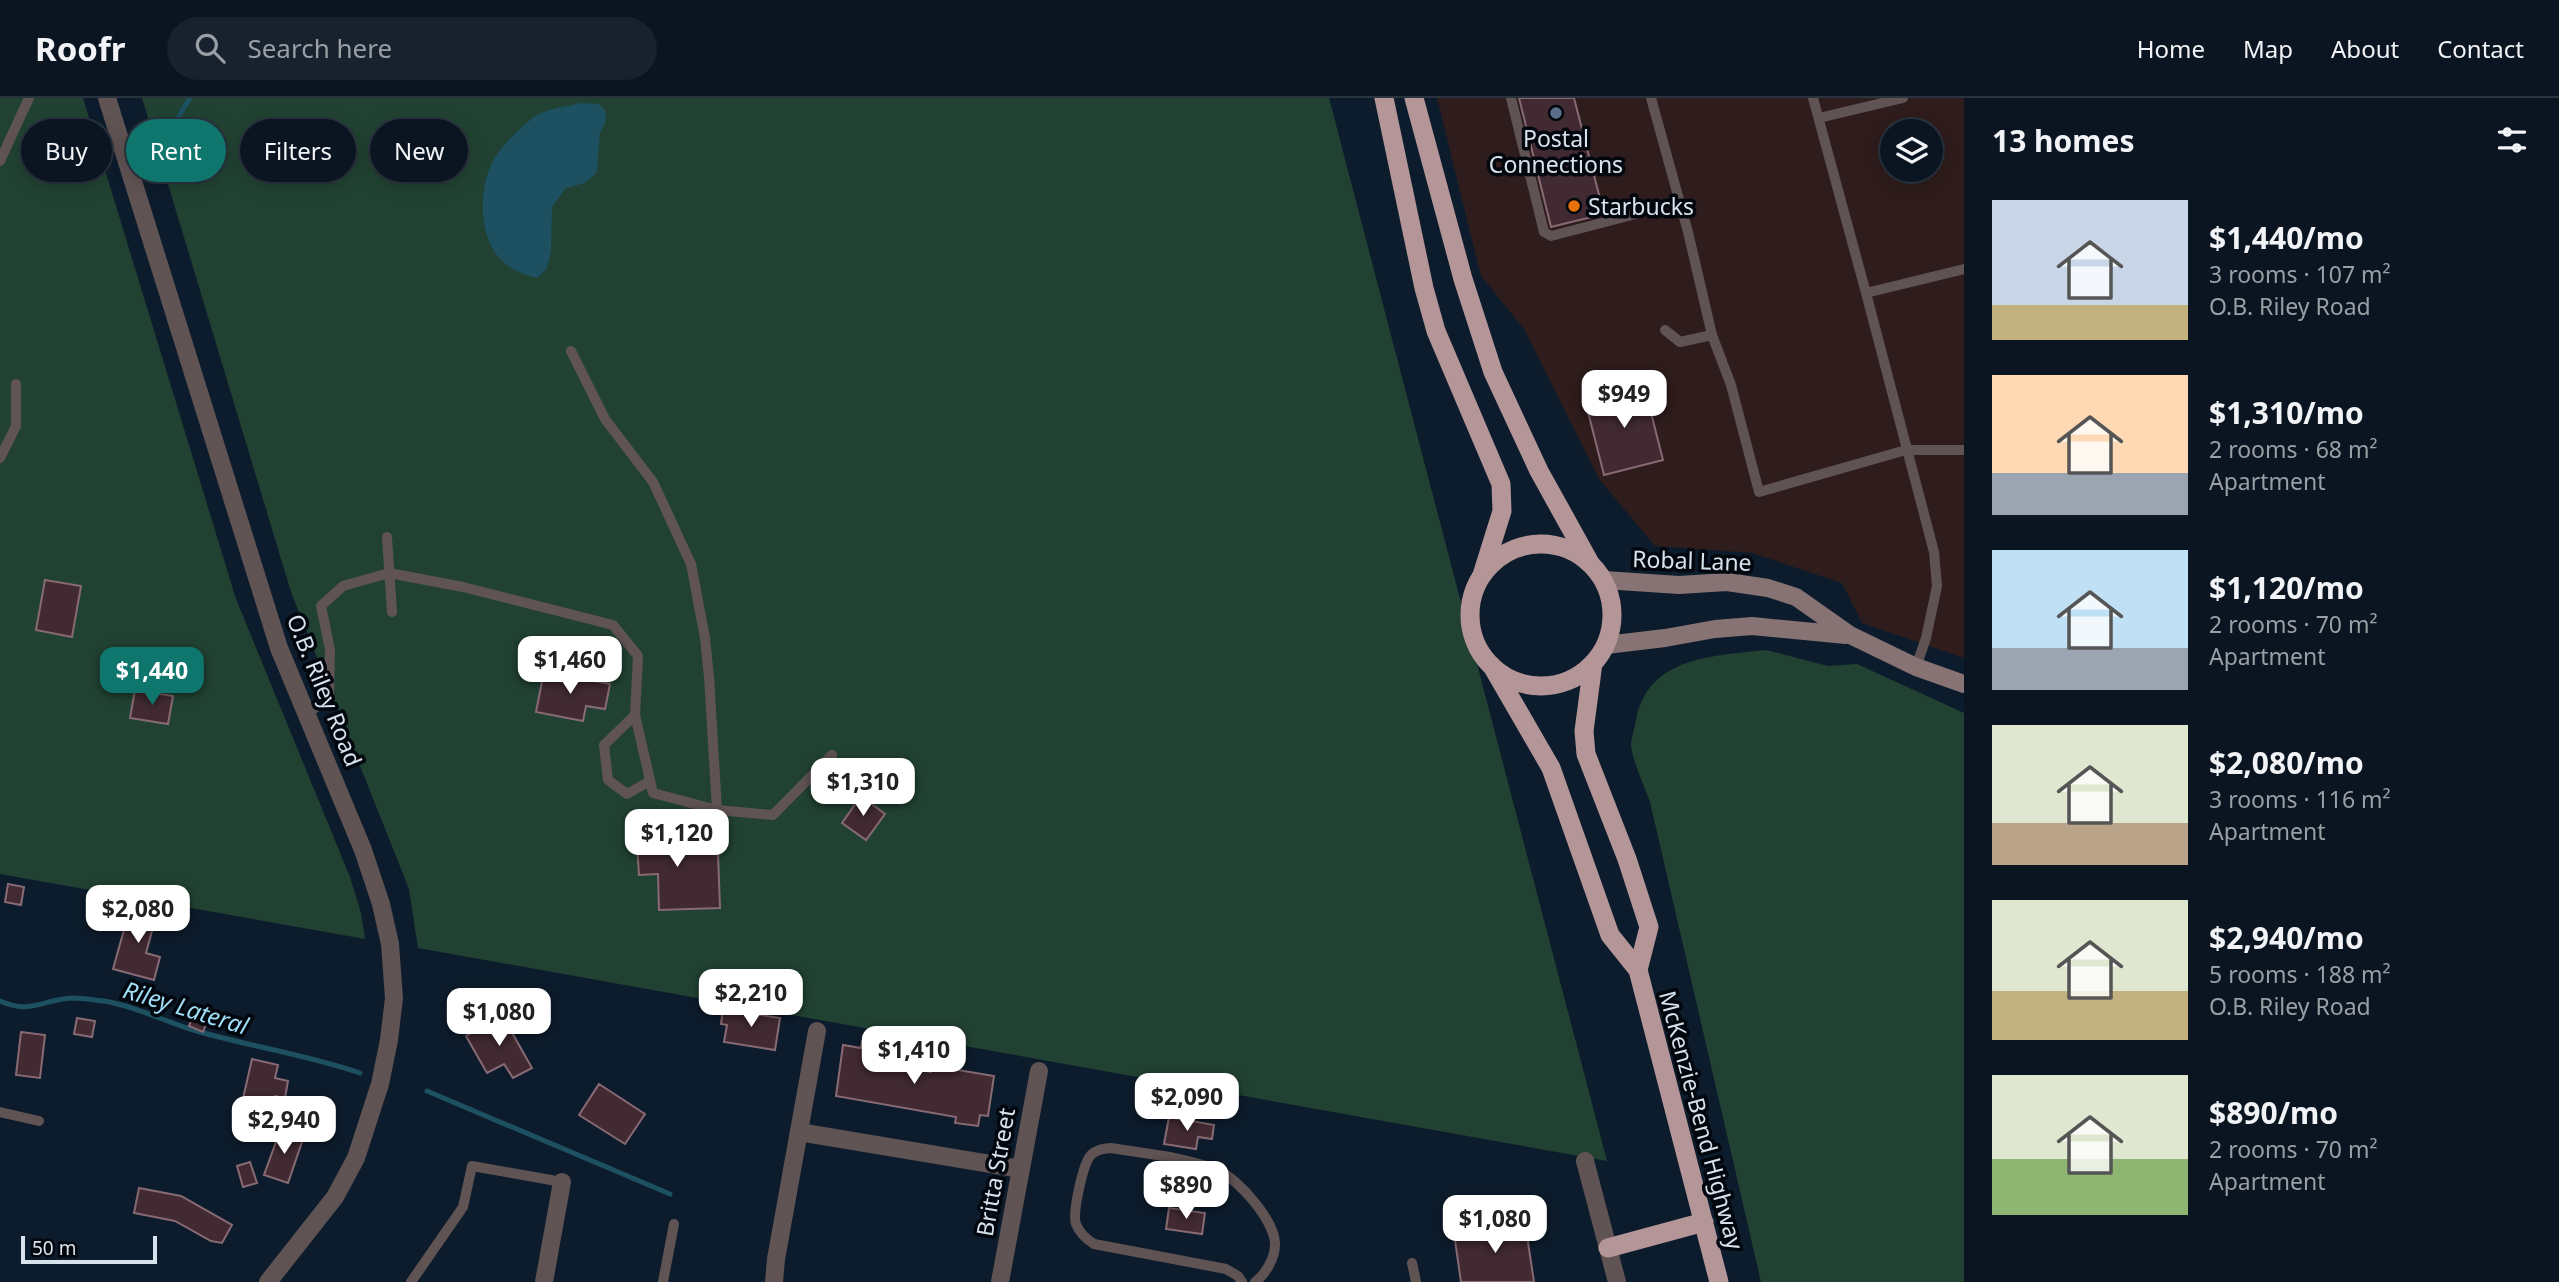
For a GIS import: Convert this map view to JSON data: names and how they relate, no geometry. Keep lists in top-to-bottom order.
{
  "streets": {
    "highway": ["McKenzie-Bend Highway"],
    "main road": ["Robal Lane"],
    "street": ["O.B. Riley Road", "Britta Street"]
  },
  "crossings": [
    ["Robal Lane", "McKenzie-Bend Highway"]
  ],
  "water": ["Riley Lateral"],
  "places": ["Postal Connections", "Starbucks"],
  "scale_bar": "50 m",
  "page": {
    "header": "Roofr",
    "search": "Search here",
    "nav": [
      "Home",
      "Map",
      "About",
      "Contact"
    ],
    "heading": "13 homes",
    "chip": [
      "Buy",
      "Rent",
      "Filters",
      "New"
    ],
    "list": [
      {
        "name": "$1,440/mo",
        "note": "3 rooms · 107 m² · O.B. Riley Road"
      },
      {
        "name": "$1,310/mo",
        "note": "2 rooms · 68 m² · Apartment"
      },
      {
        "name": "$1,120/mo",
        "note": "2 rooms · 70 m² · Apartment"
      },
      {
        "name": "$2,080/mo",
        "note": "3 rooms · 116 m² · Apartment"
      },
      {
        "name": "$2,940/mo",
        "note": "5 rooms · 188 m² · O.B. Riley Road"
      },
      {
        "name": "$890/mo",
        "note": "2 rooms · 70 m² · Apartment"
      }
    ],
    "price": [
      "$949",
      "$1,460",
      "$1,440",
      "$1,310",
      "$1,120",
      "$2,080",
      "$2,210",
      "$1,080",
      "$1,410",
      "$2,090",
      "$2,940",
      "$890",
      "$1,080"
    ],
    "scale": "50 m"
  }
}
